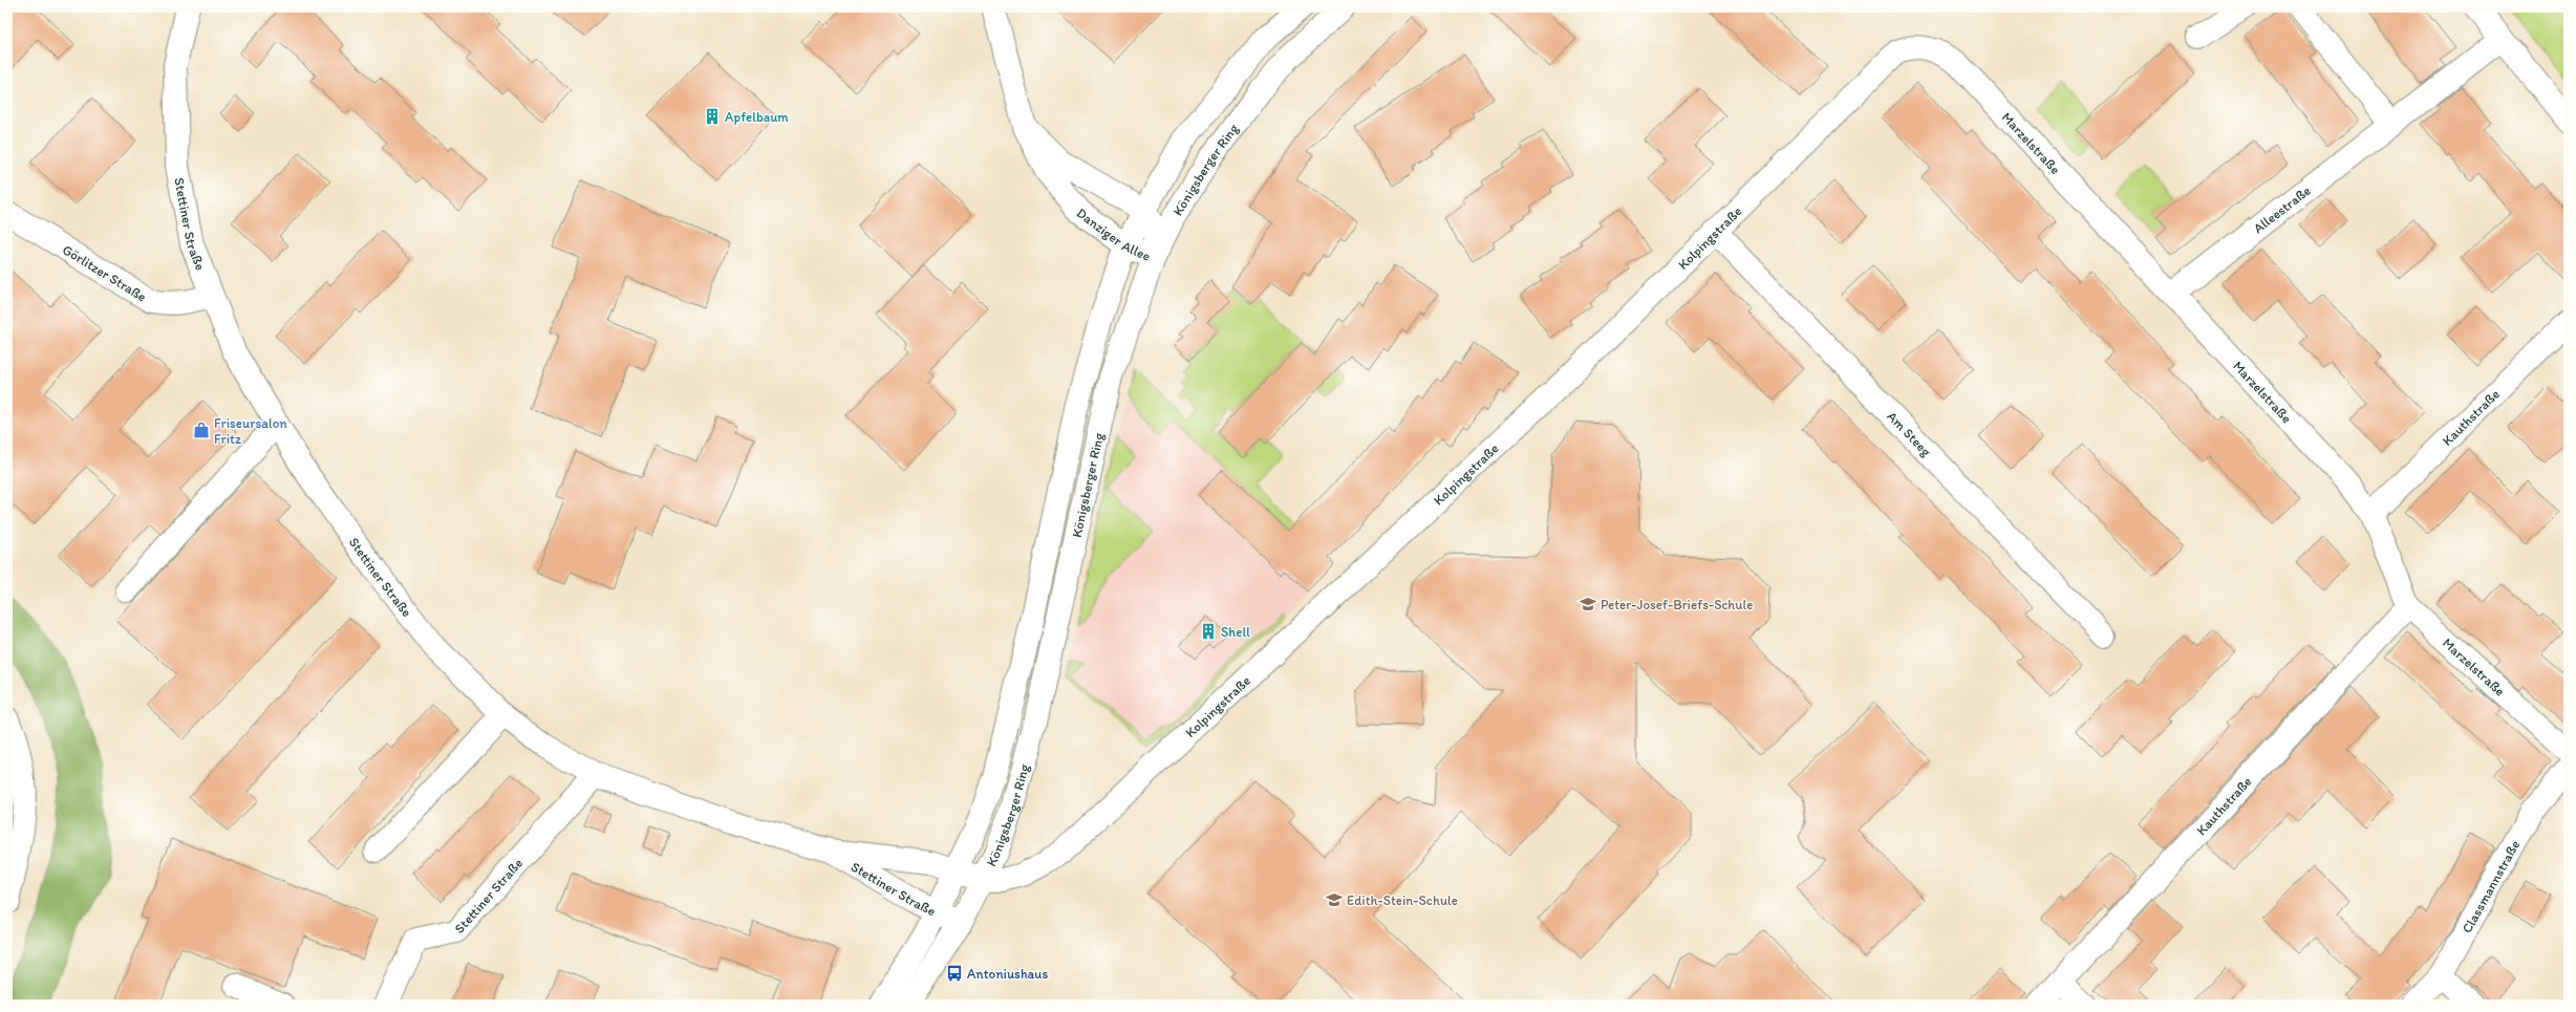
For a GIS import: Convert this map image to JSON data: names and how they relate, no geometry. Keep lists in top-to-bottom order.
{
  "streets": {
    "main road": [
      "Marzelstraße",
      "Königsberger Ring",
      "Alleestraße",
      "Stettiner Straße",
      "Danziger Allee",
      "Kolpingstraße",
      "Görlitzer Straße",
      "Kauthstraße",
      "Am Steeg",
      "Classmannstraße"
    ]
  },
  "crossings": [
    ["Marzelstraße", "Alleestraße"],
    ["Marzelstraße", "Kolpingstraße"],
    ["Marzelstraße", "Kauthstraße"],
    ["Königsberger Ring", "Stettiner Straße"],
    ["Königsberger Ring", "Danziger Allee"],
    ["Königsberger Ring", "Kolpingstraße"],
    ["Stettiner Straße", "Kolpingstraße"],
    ["Stettiner Straße", "Görlitzer Straße"],
    ["Kolpingstraße", "Am Steeg"]
  ],
  "places": {
    "building": ["Apfelbaum", "Shell"],
    "shop": ["Friseursalon Fritz"],
    "school or university": ["Peter-Josef-Briefs-Schule", "Edith-Stein-Schule"],
    "bus stop": ["Antoniushaus"]
  }
}
